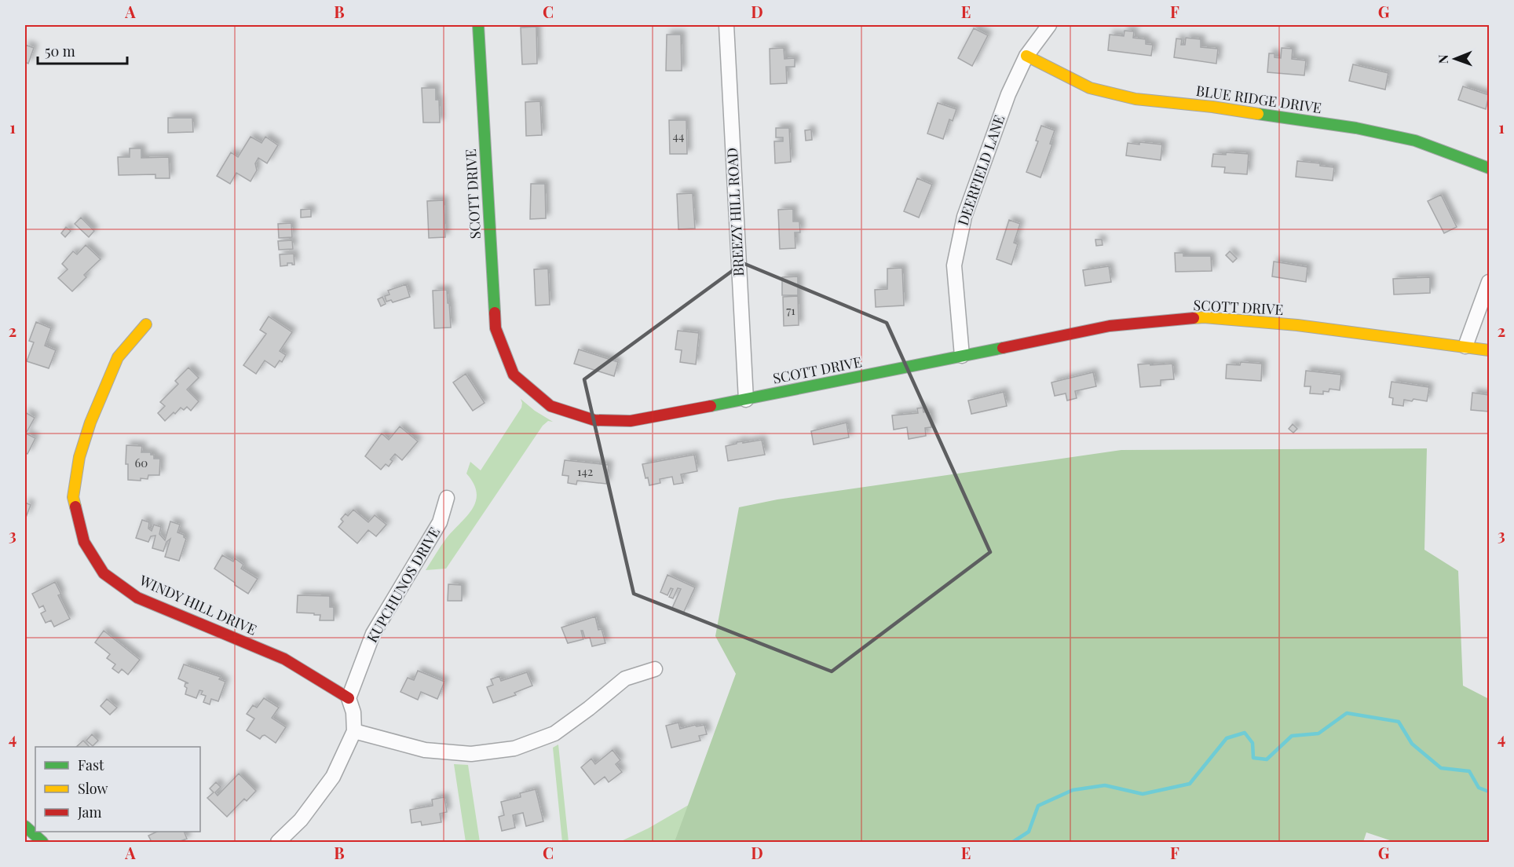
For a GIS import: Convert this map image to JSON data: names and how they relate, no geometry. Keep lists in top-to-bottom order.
{
  "streets": {
    "street": [
      "BLUE RIDGE DRIVE",
      "DEERFIELD LANE",
      "SCOTT DRIVE",
      "BREEZY HILL ROAD",
      "KUPCHUNOS DRIVE",
      "WINDY HILL DRIVE"
    ]
  },
  "crossings": [
    ["BLUE RIDGE DRIVE", "DEERFIELD LANE"],
    ["DEERFIELD LANE", "SCOTT DRIVE"],
    ["SCOTT DRIVE", "BREEZY HILL ROAD"],
    ["KUPCHUNOS DRIVE", "WINDY HILL DRIVE"]
  ],
  "house_numbers": [
    "44",
    "71",
    "60",
    "142"
  ],
  "legend": ["Fast", "Slow", "Jam"],
  "scale_bar": "50 m",
  "north": "left",
  "grid": {
    "columns": [
      "A",
      "B",
      "C",
      "D",
      "E",
      "F",
      "G"
    ],
    "rows": [
      "1",
      "2",
      "3",
      "4"
    ]
  }
}
